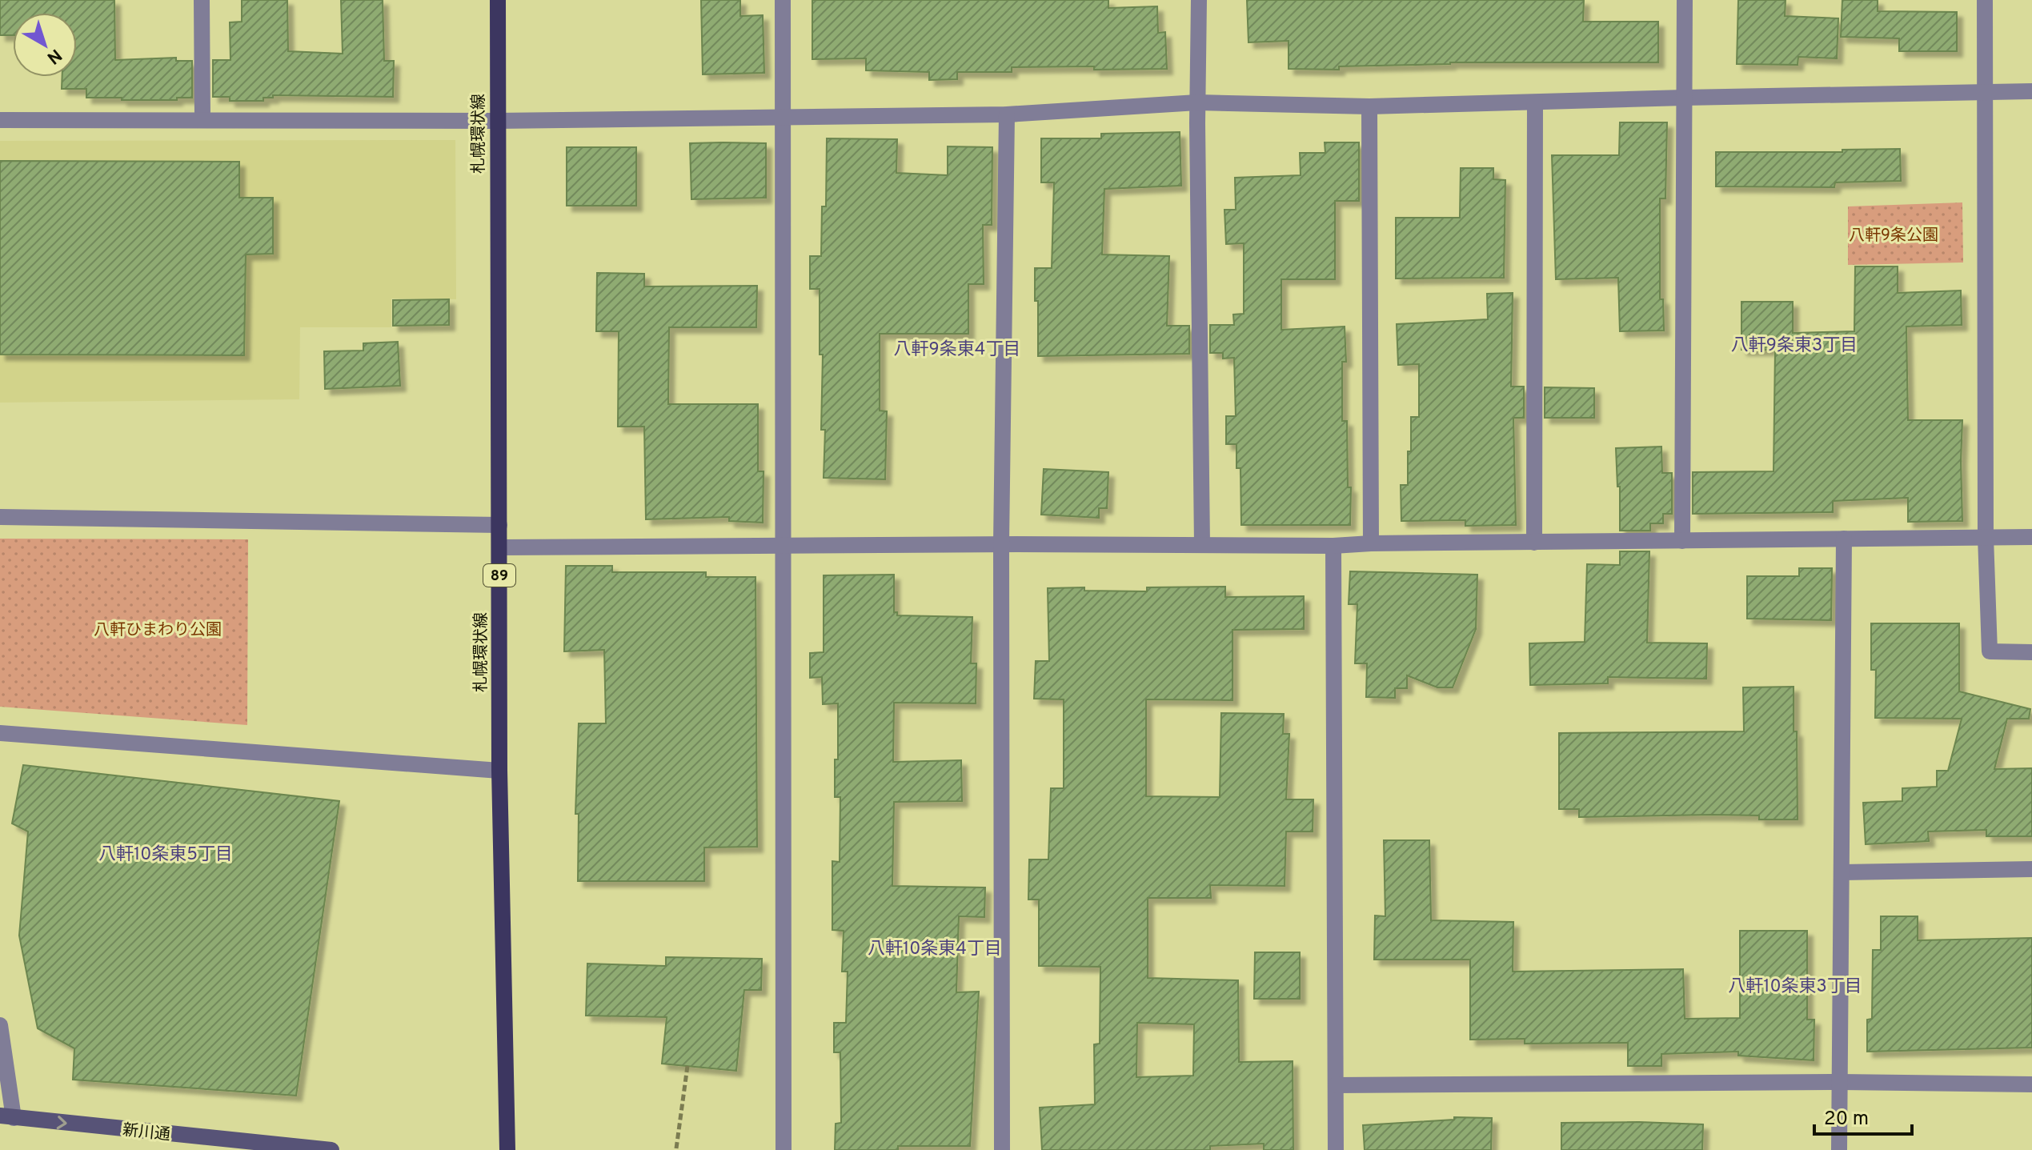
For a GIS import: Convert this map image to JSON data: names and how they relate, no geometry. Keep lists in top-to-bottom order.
{
  "streets": {
    "main road": ["札幌環状線", "89"],
    "street": ["新川通"]
  },
  "one_way": ["新川通"],
  "districts": [
    "八軒9条東3丁目",
    "八軒9条東4丁目",
    "八軒10条東5丁目",
    "八軒10条東4丁目",
    "八軒10条東3丁目"
  ],
  "parks": ["八軒9条公園", "八軒ひまわり公園"],
  "scale_bar": "20 m",
  "north": "bottom right"
}
